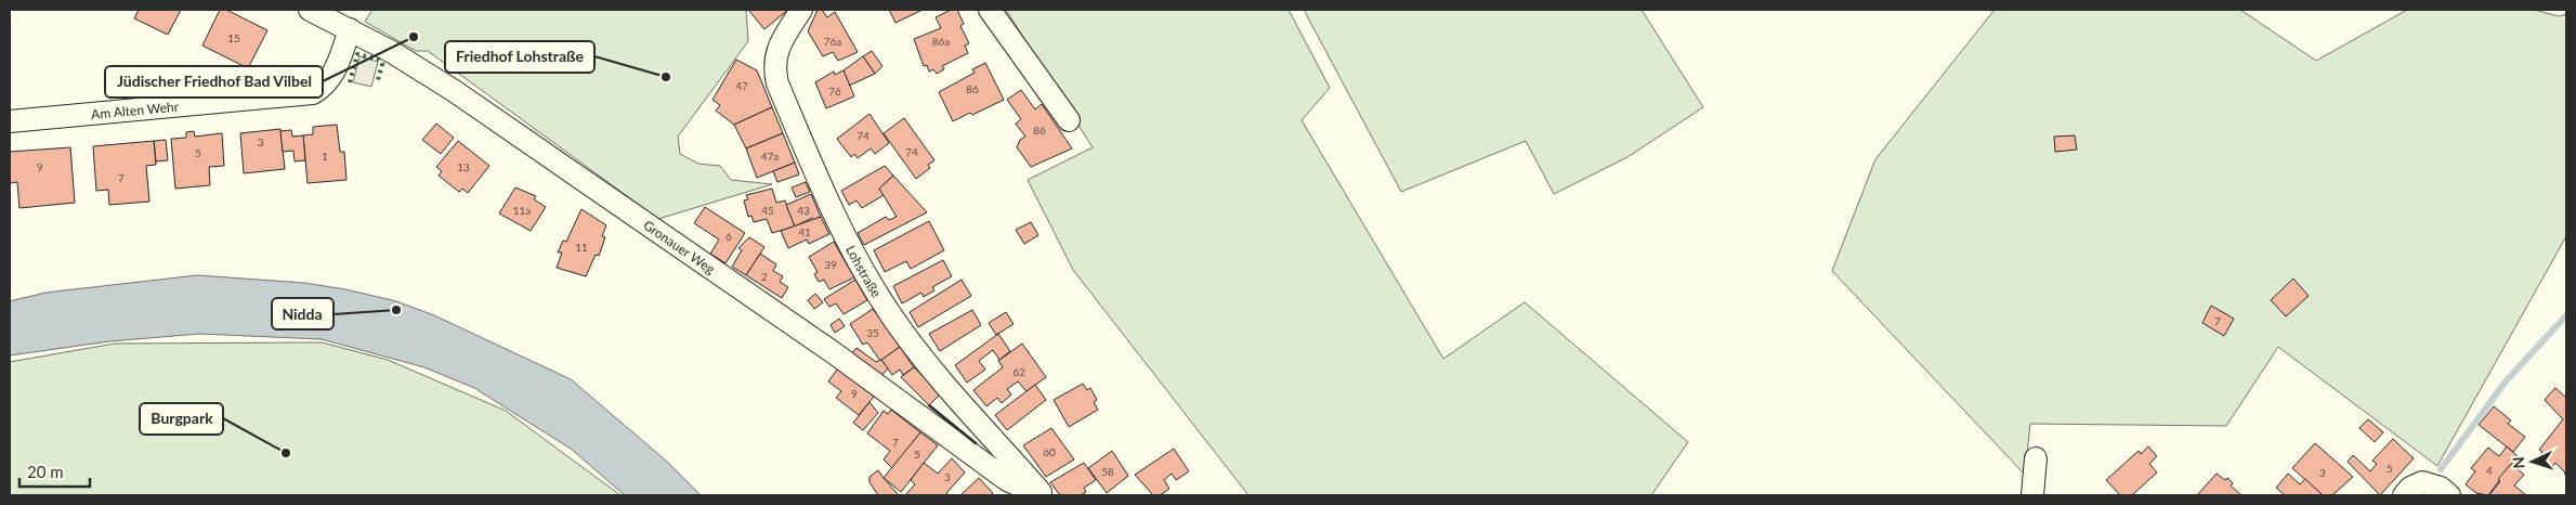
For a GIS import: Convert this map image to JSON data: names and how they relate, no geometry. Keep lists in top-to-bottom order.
{
  "streets": {
    "street": ["Am Alten Wehr", "Gronauer Weg", "Lohstraße"]
  },
  "crossings": [
    ["Am Alten Wehr", "Gronauer Weg"],
    ["Gronauer Weg", "Lohstraße"]
  ],
  "places": [
    "Jüdischer Friedhof Bad Vilbel",
    "Friedhof Lohstraße",
    "Nidda",
    "Burgpark"
  ],
  "house_numbers": [
    "15",
    "76a",
    "86a",
    "47",
    "86",
    "76",
    "86",
    "74",
    "3",
    "74",
    "5",
    "1",
    "47a",
    "9",
    "13",
    "7",
    "11a",
    "45",
    "43",
    "41",
    "6",
    "11",
    "39",
    "2",
    "7",
    "35",
    "62",
    "9",
    "7",
    "60",
    "5",
    "5",
    "4",
    "58",
    "3",
    "3"
  ],
  "scale_bar": "20 m",
  "north": "left"
}
